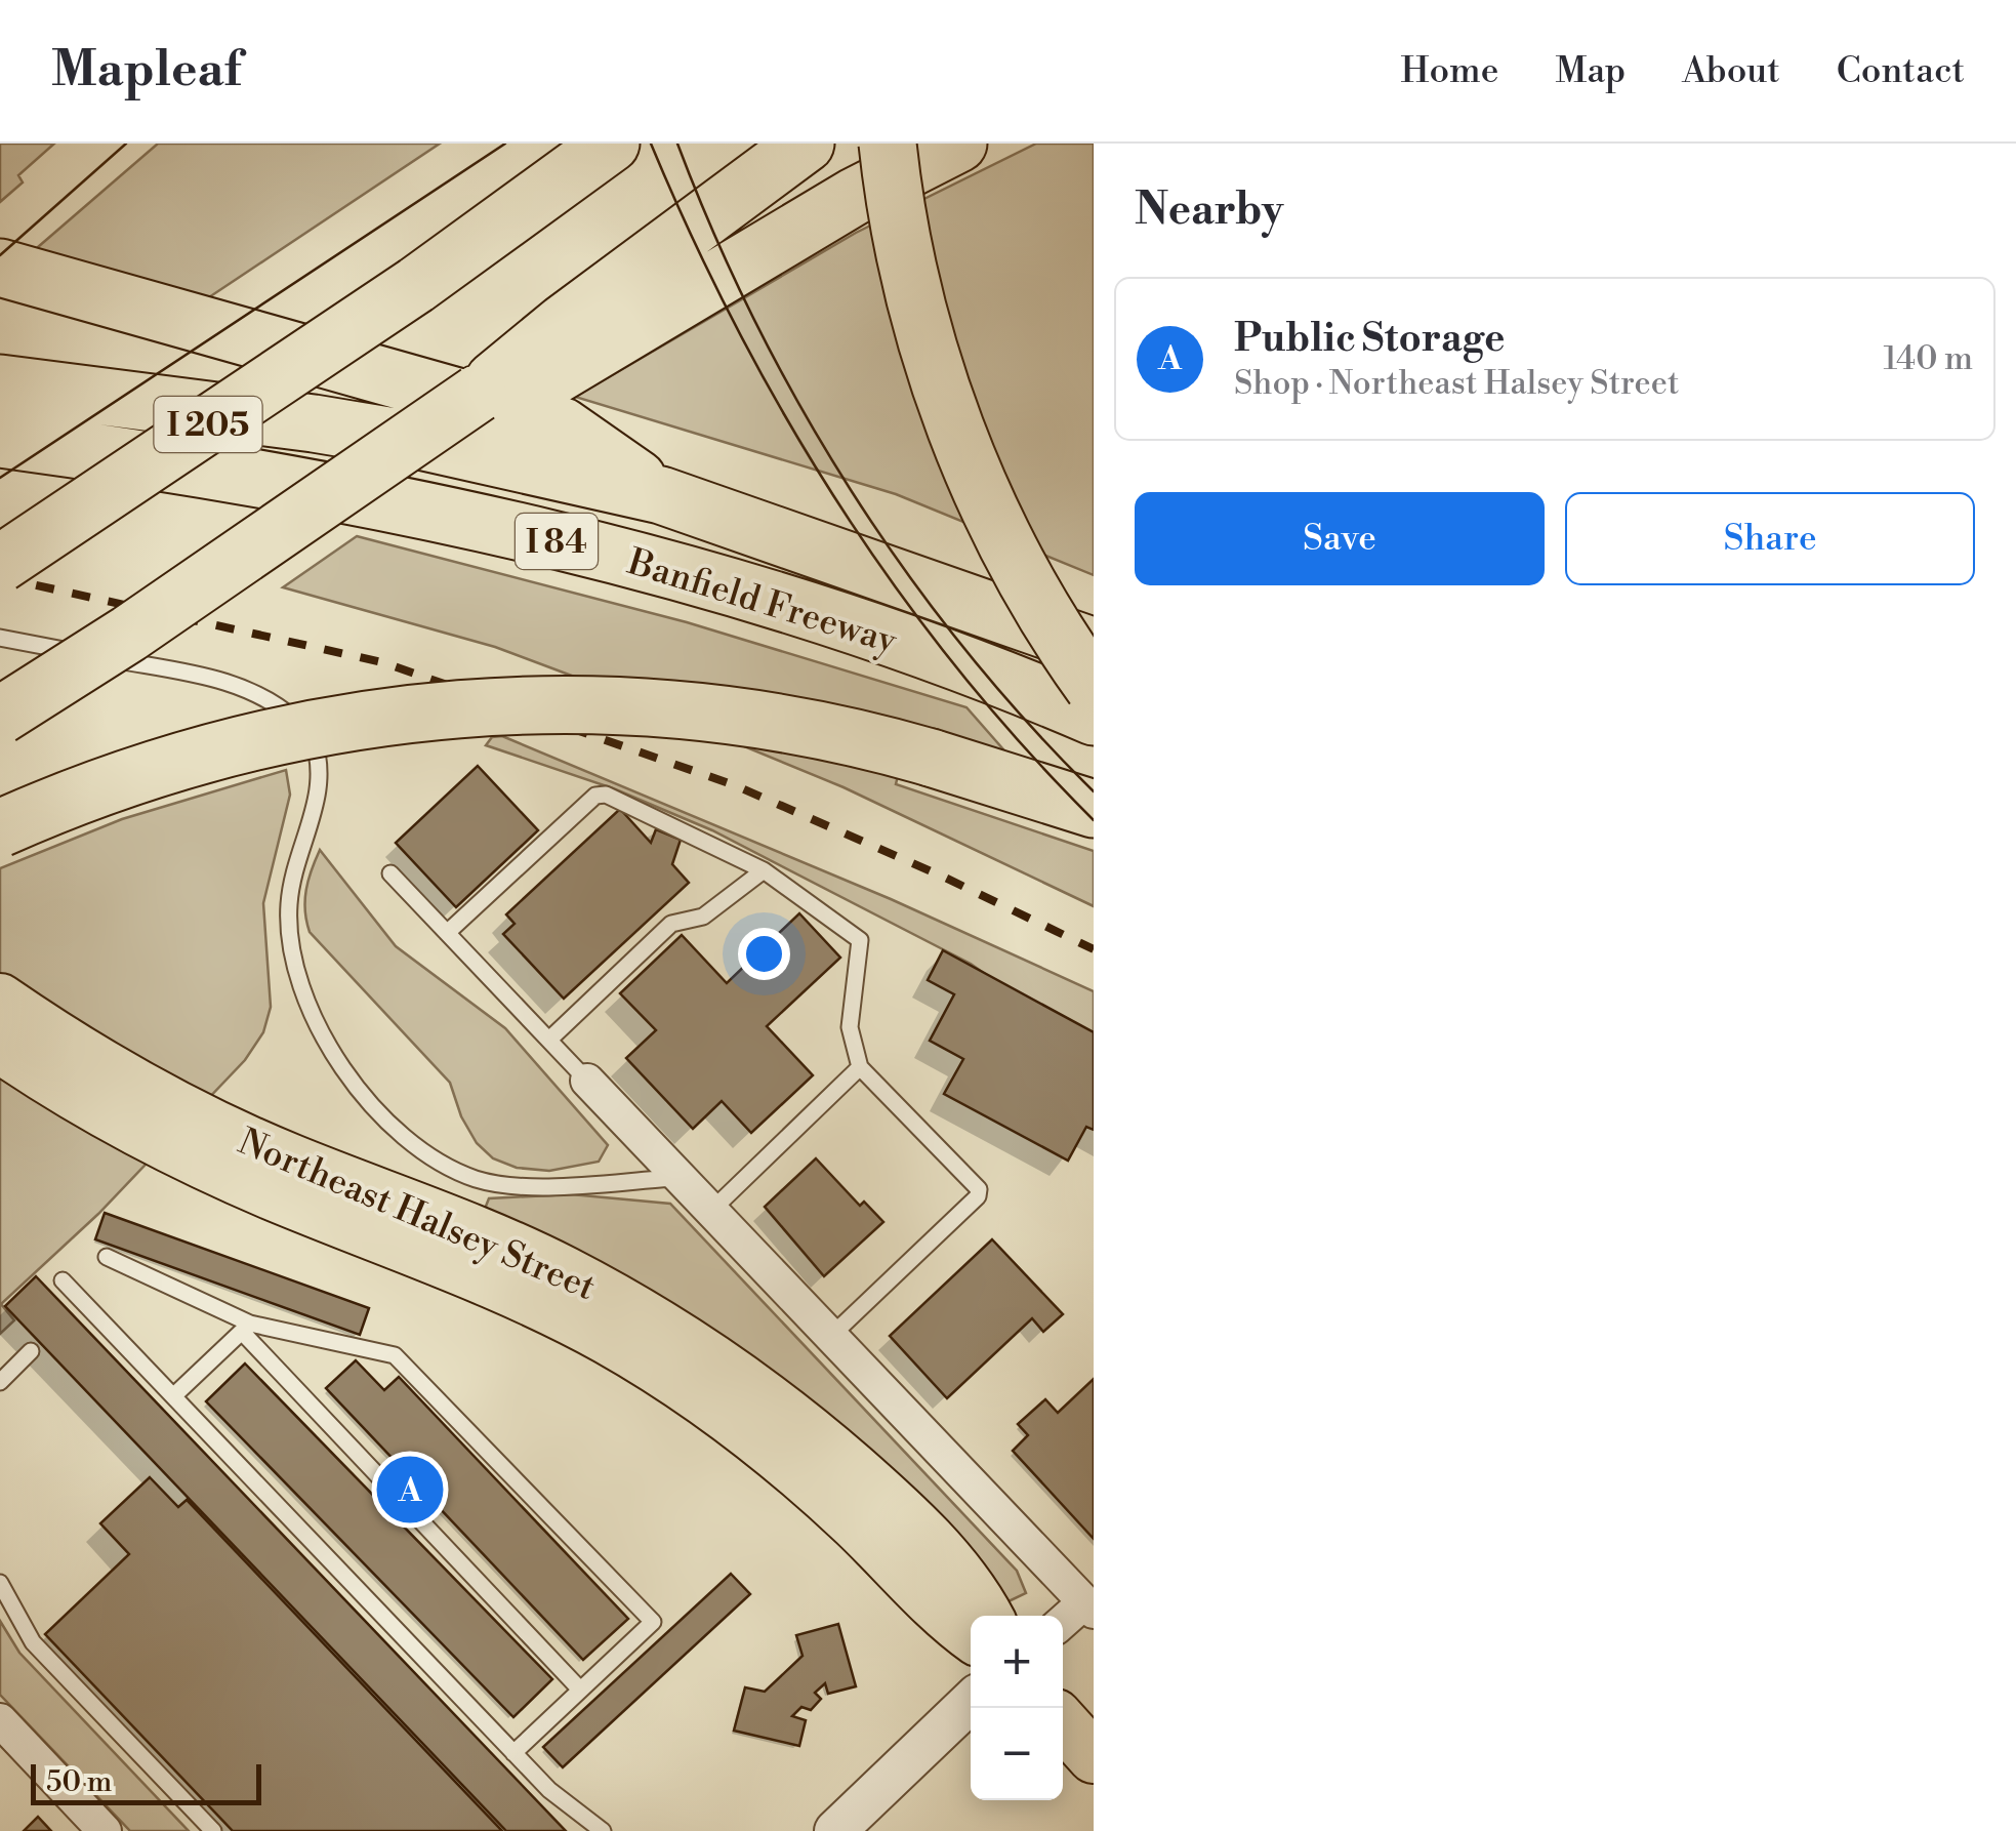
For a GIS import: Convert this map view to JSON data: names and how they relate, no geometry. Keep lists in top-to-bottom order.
{
  "streets": {
    "highway": ["I 205", "I 84", "Banfield Freeway"],
    "main road": ["Northeast Halsey Street"]
  },
  "scale_bar": "50 m",
  "page": {
    "header": "Mapleaf",
    "nav": [
      "Home",
      "Map",
      "About",
      "Contact"
    ],
    "heading": "Nearby",
    "list": [
      {
        "mark": "A",
        "name": "Public Storage",
        "note": "Shop · Northeast Halsey Street",
        "value": "140 m"
      }
    ],
    "buttons": ["Save", "Share"],
    "pins": "A",
    "map_buttons": ["+", "−"],
    "scale": "50 m"
  }
}
